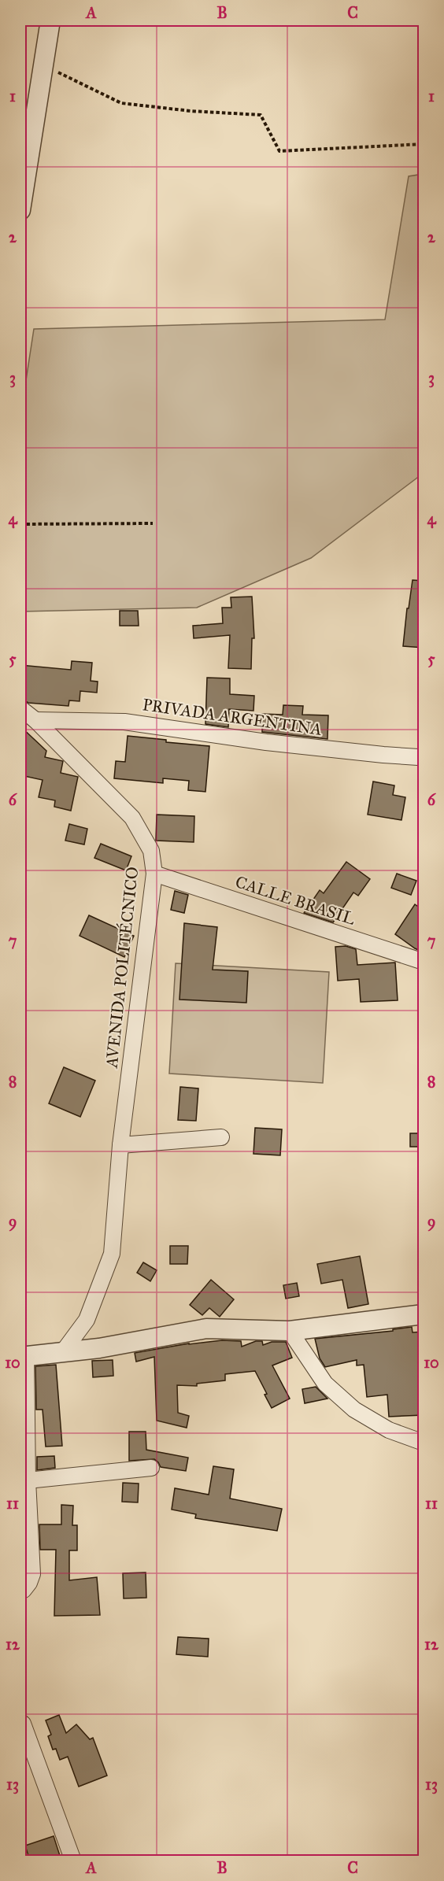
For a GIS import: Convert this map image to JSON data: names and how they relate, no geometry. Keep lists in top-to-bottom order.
{
  "streets": {
    "street": ["PRIVADA ARGENTINA", "CALLE BRASIL", "AVENIDA POLITÉCNICO"]
  },
  "crossings": [
    ["PRIVADA ARGENTINA", "AVENIDA POLITÉCNICO"],
    ["CALLE BRASIL", "AVENIDA POLITÉCNICO"]
  ],
  "grid": {
    "columns": ["A", "B", "C"],
    "rows": [
      "1",
      "2",
      "3",
      "4",
      "5",
      "6",
      "7",
      "8",
      "9",
      "10",
      "11",
      "12",
      "13"
    ]
  }
}
